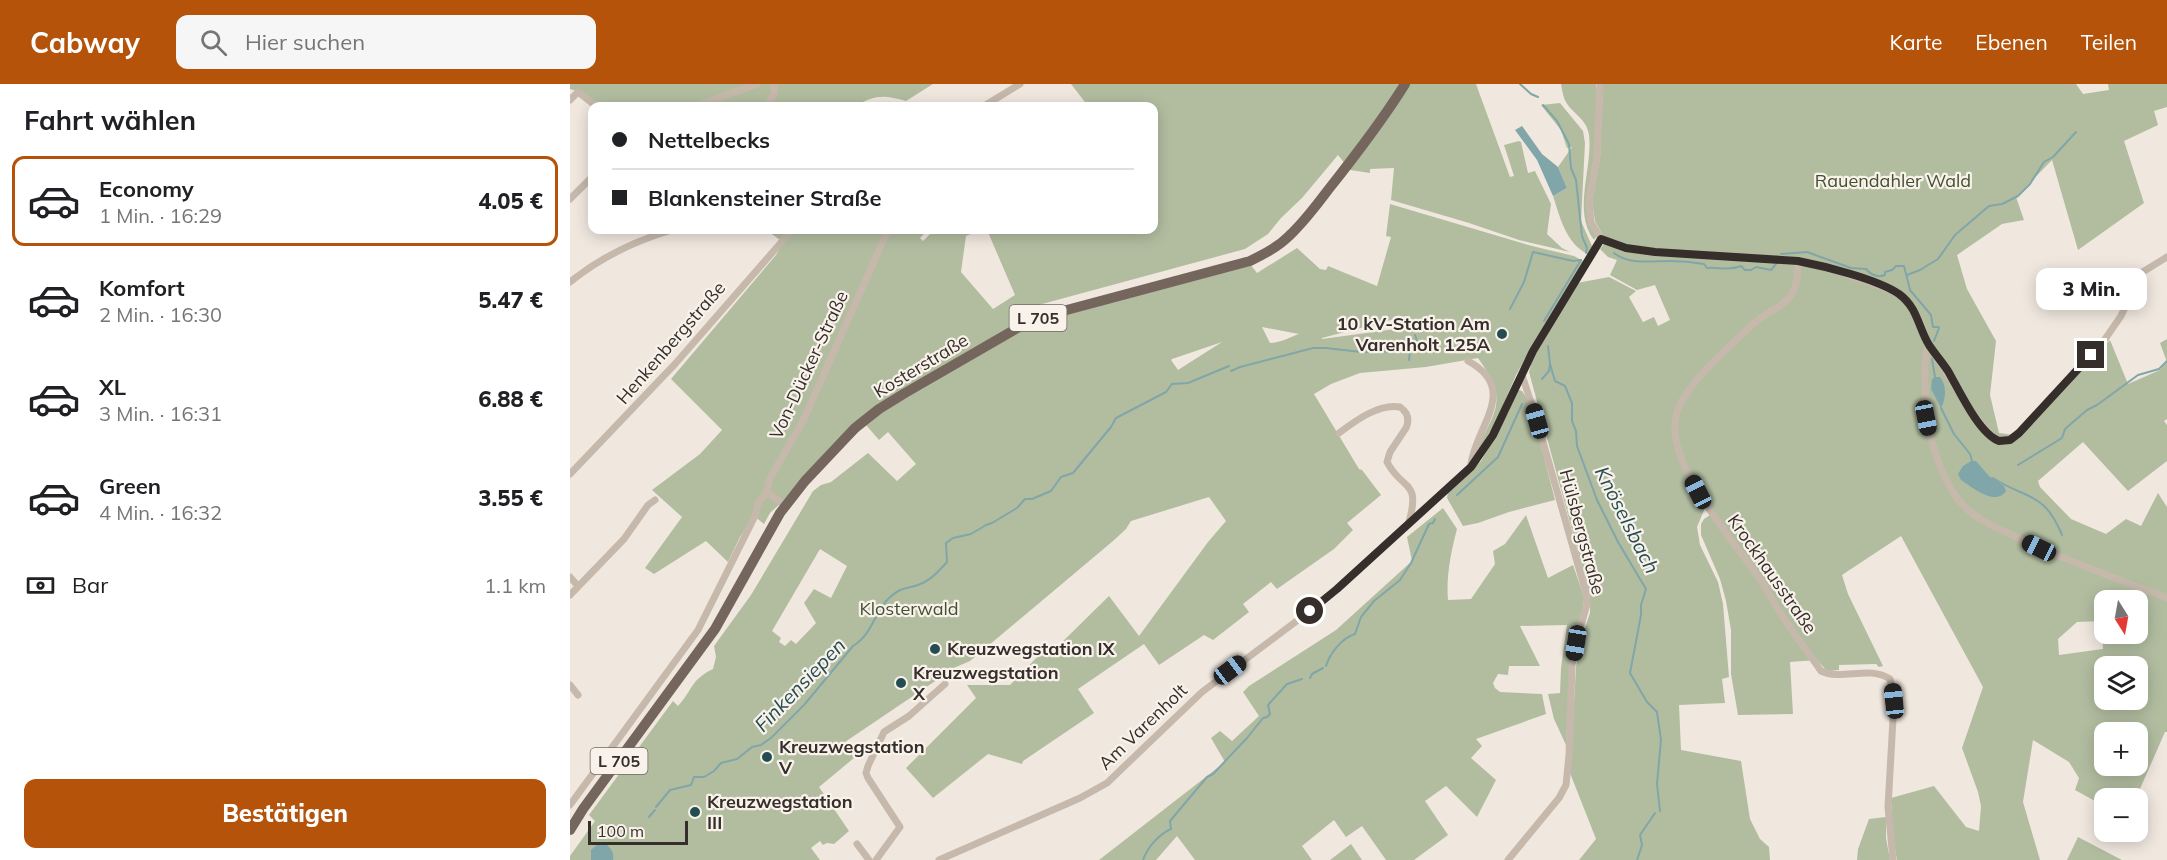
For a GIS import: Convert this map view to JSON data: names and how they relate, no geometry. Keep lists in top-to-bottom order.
{
  "streets": {
    "main road": ["L 705", "Kosterstraße"],
    "street": [
      "Henkenbergstraße",
      "Von-Dücker-Straße",
      "Hülsbergstraße",
      "Krockhausstraße",
      "Am Varenholt"
    ]
  },
  "crossings": [
    ["Hülsbergstraße", "Am Varenholt"]
  ],
  "water": ["Knöselsbach", "Finkensiepen"],
  "parks": ["Rauendahler Wald", "Klosterwald"],
  "places": [
    "10 kV-Station Am Varenholt 125A",
    "Kreuzwegstation IX",
    "Kreuzwegstation X",
    "Kreuzwegstation V",
    "Kreuzwegstation III"
  ],
  "scale_bar": "100 m",
  "north": "bottom",
  "page": {
    "header": "Cabway",
    "search": "Hier suchen",
    "nav": ["Karte", "Ebenen", "Teilen"],
    "heading": "Fahrt wählen",
    "banner": ["Nettelbecks", "Blankensteiner Straße"],
    "list": [
      {
        "name": "Economy",
        "note": "1 Min. · 16:29",
        "value": "4.05 €"
      },
      {
        "name": "Komfort",
        "note": "2 Min. · 16:30",
        "value": "5.47 €"
      },
      {
        "name": "XL",
        "note": "3 Min. · 16:31",
        "value": "6.88 €"
      },
      {
        "name": "Green",
        "note": "4 Min. · 16:32",
        "value": "3.55 €"
      }
    ],
    "bubble": "3 Min.",
    "pay": ["Bar", "1.1 km"],
    "map_buttons": ["+", "−"],
    "buttons": "Bestätigen",
    "scale": "100 m"
  }
}
